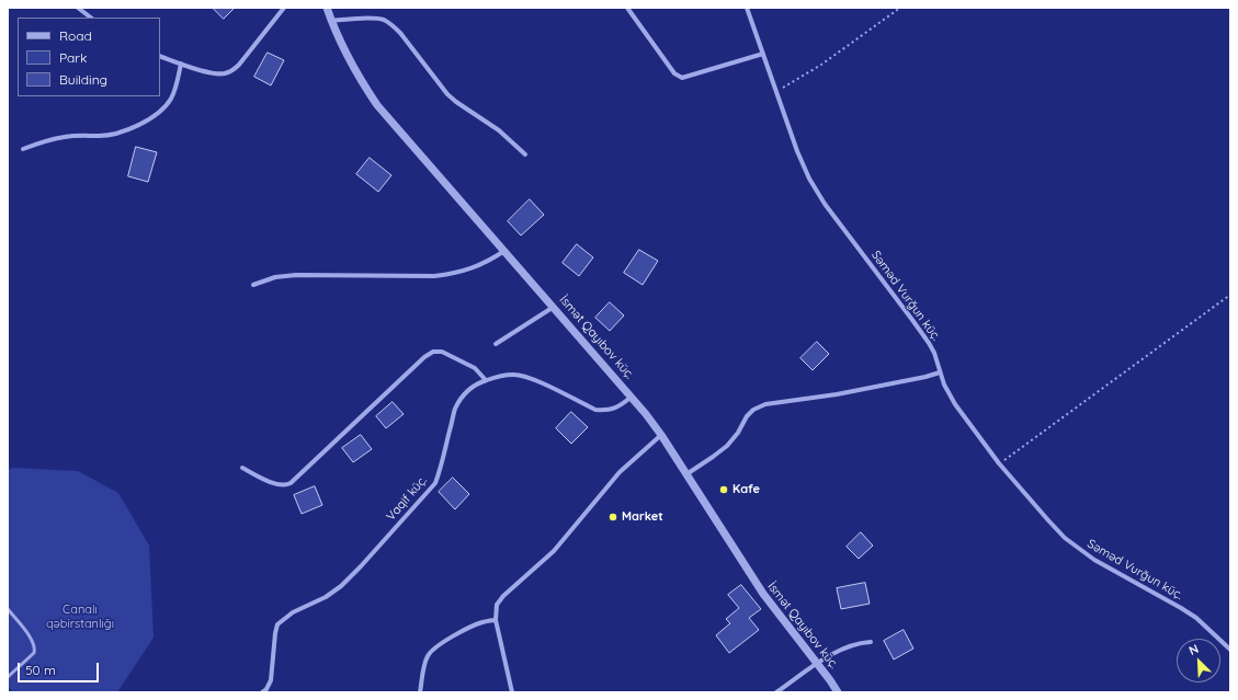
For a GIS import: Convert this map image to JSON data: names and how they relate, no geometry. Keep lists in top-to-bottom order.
{
  "streets": {
    "street": ["Səməd Vurğun küç.", "İsmət Qayıbov küç.", "Vaqif küç."]
  },
  "crossings": [
    ["İsmət Qayıbov küç.", "Vaqif küç."]
  ],
  "parks": ["Canalı qəbirstanlığı"],
  "places": ["Kafe", "Market"],
  "legend": ["Road", "Park", "Building"],
  "scale_bar": "50 m",
  "north": "top left"
}
